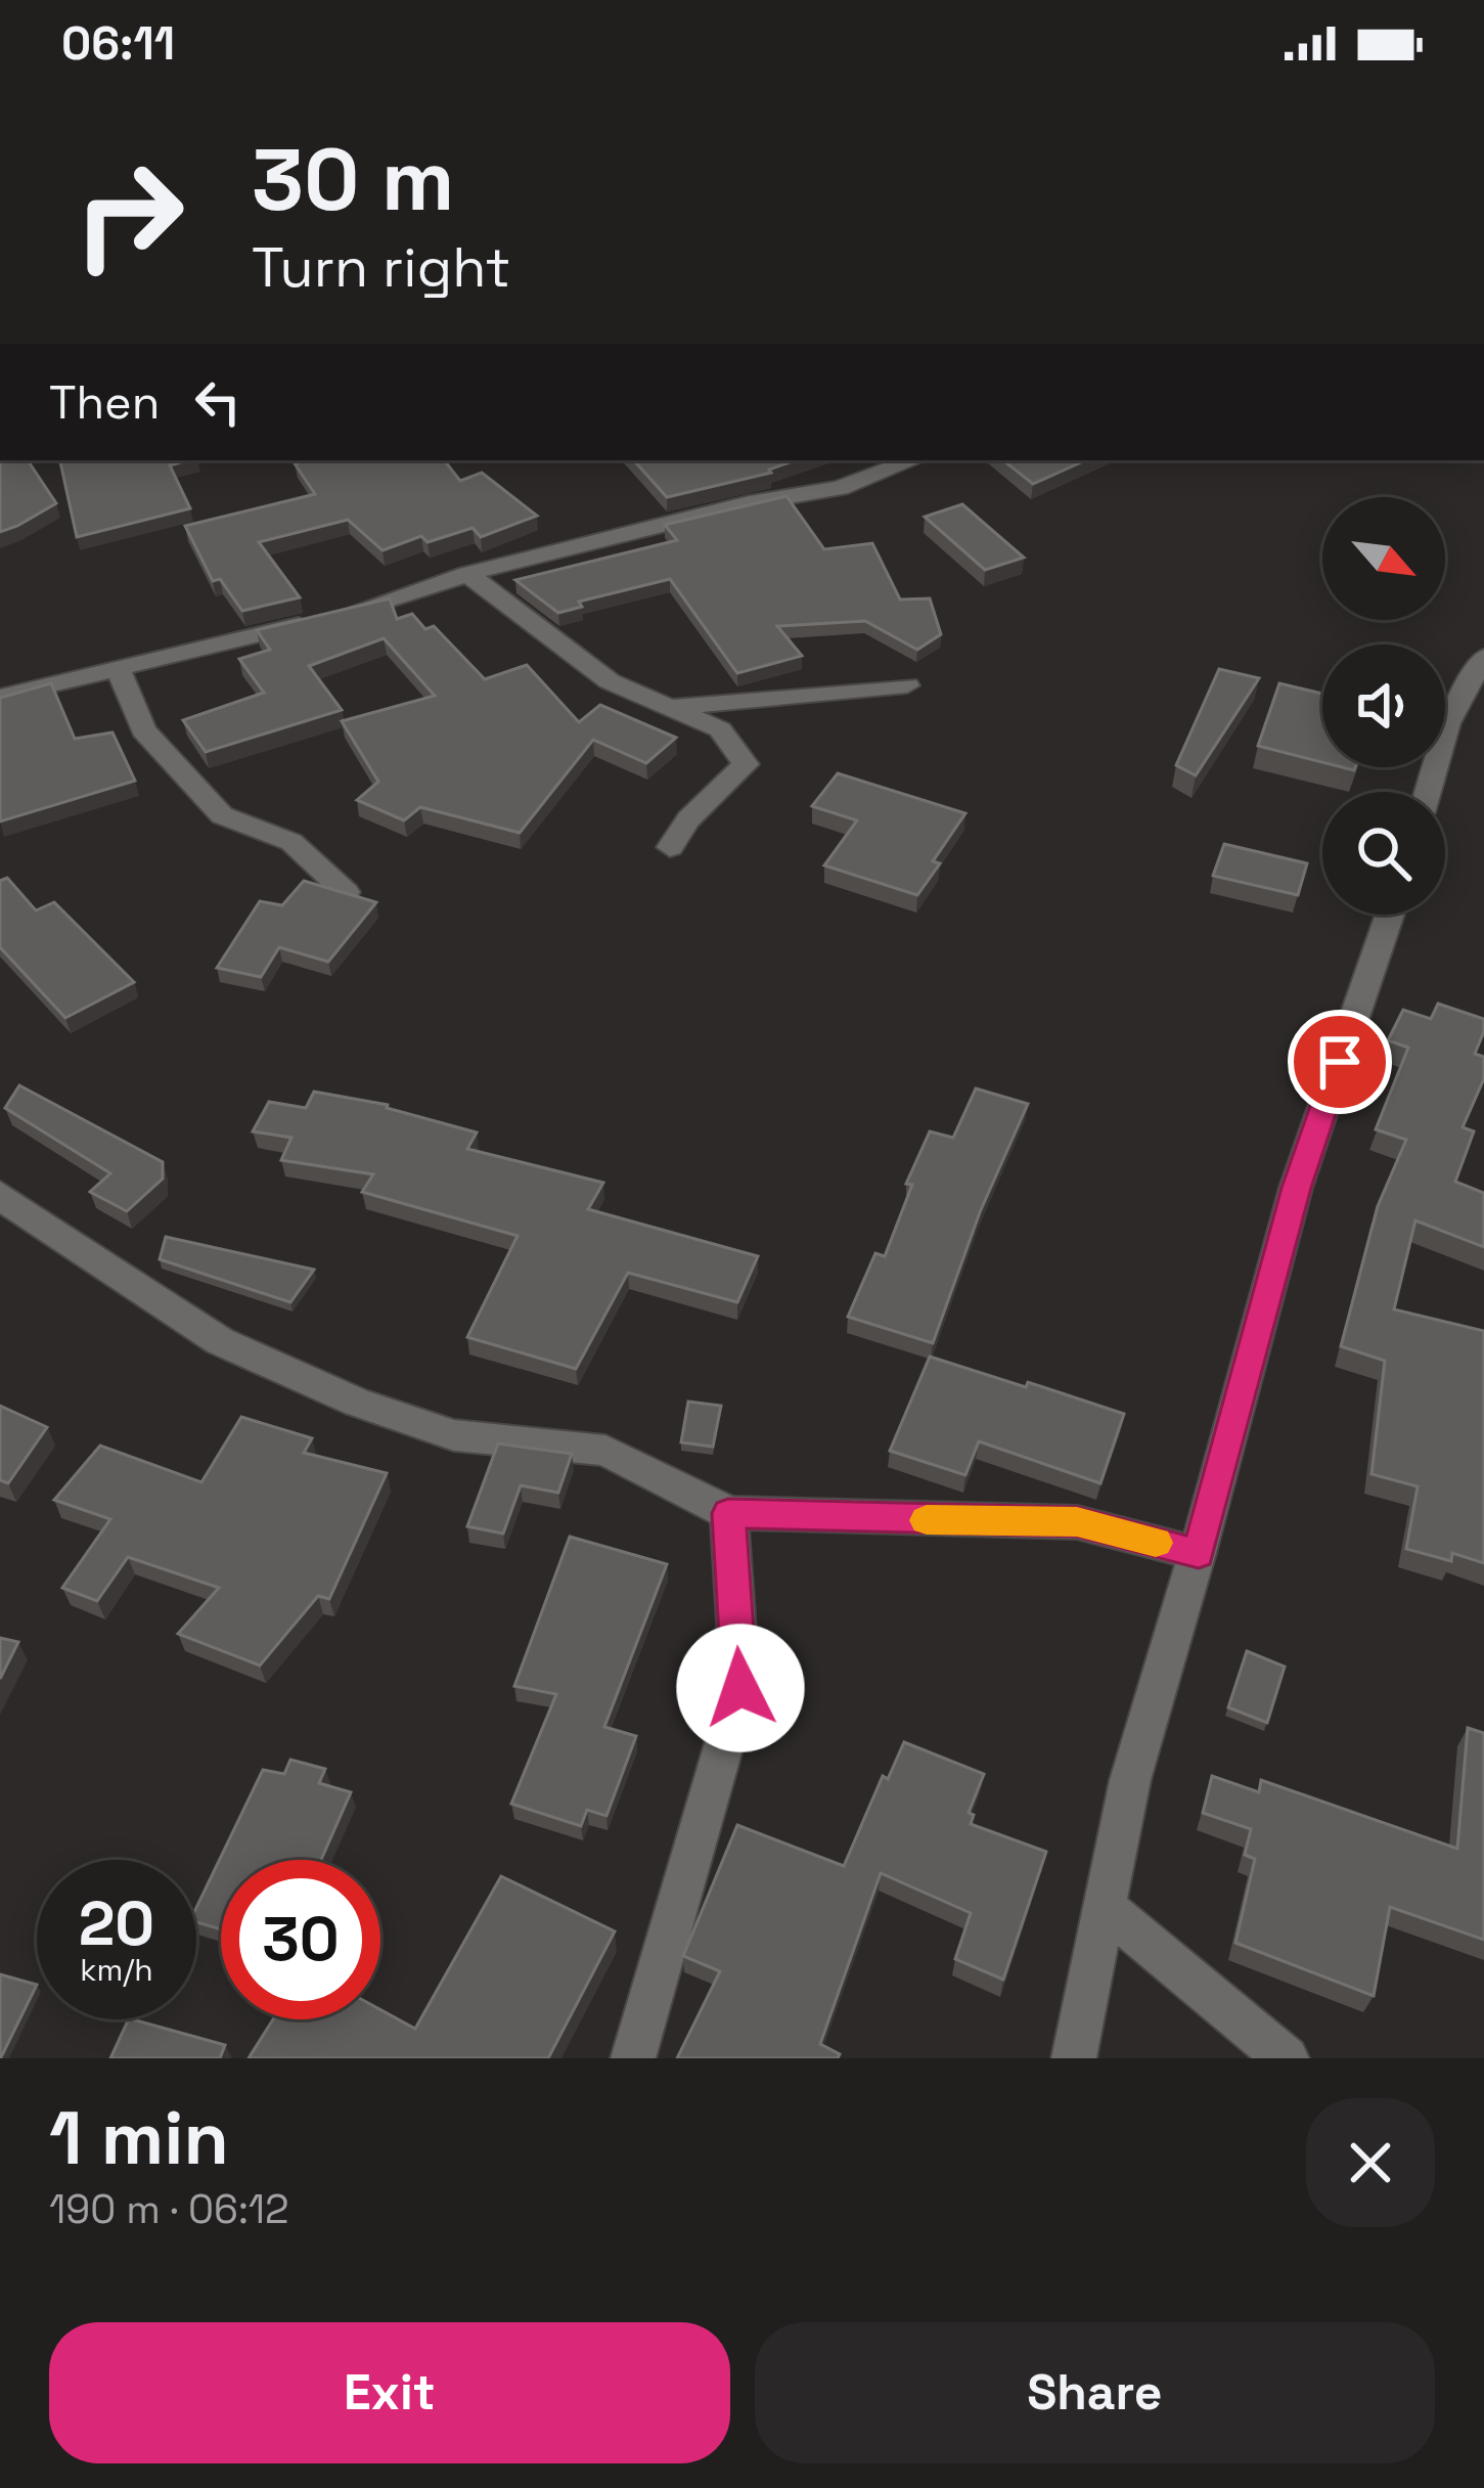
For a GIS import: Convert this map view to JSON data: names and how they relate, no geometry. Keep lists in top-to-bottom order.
{
  "north": "bottom right",
  "page": {
    "status": "06:11",
    "turn": ["30 m", "Turn right"],
    "then": "Then",
    "speed": "20 km/h",
    "limit": "30",
    "heading": ["1 min", "190 m · 06:12"],
    "buttons": ["Exit", "Share"]
  }
}
